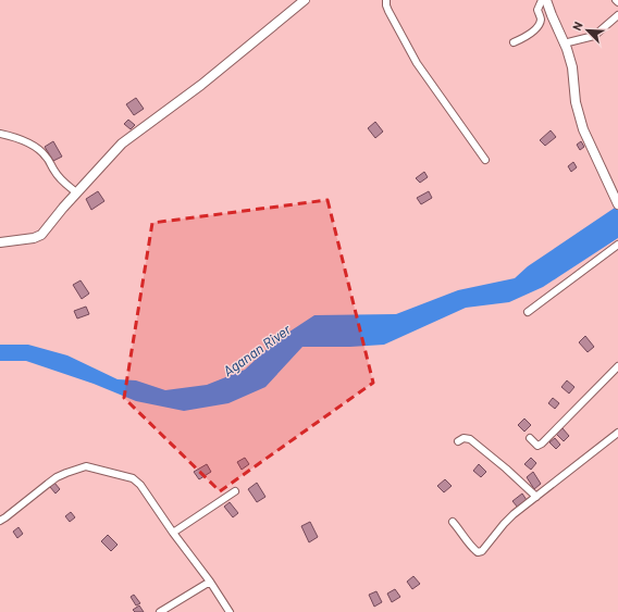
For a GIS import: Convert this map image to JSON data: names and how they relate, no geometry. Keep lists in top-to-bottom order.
{
  "water": ["Aganan River"],
  "north": "top left"
}
